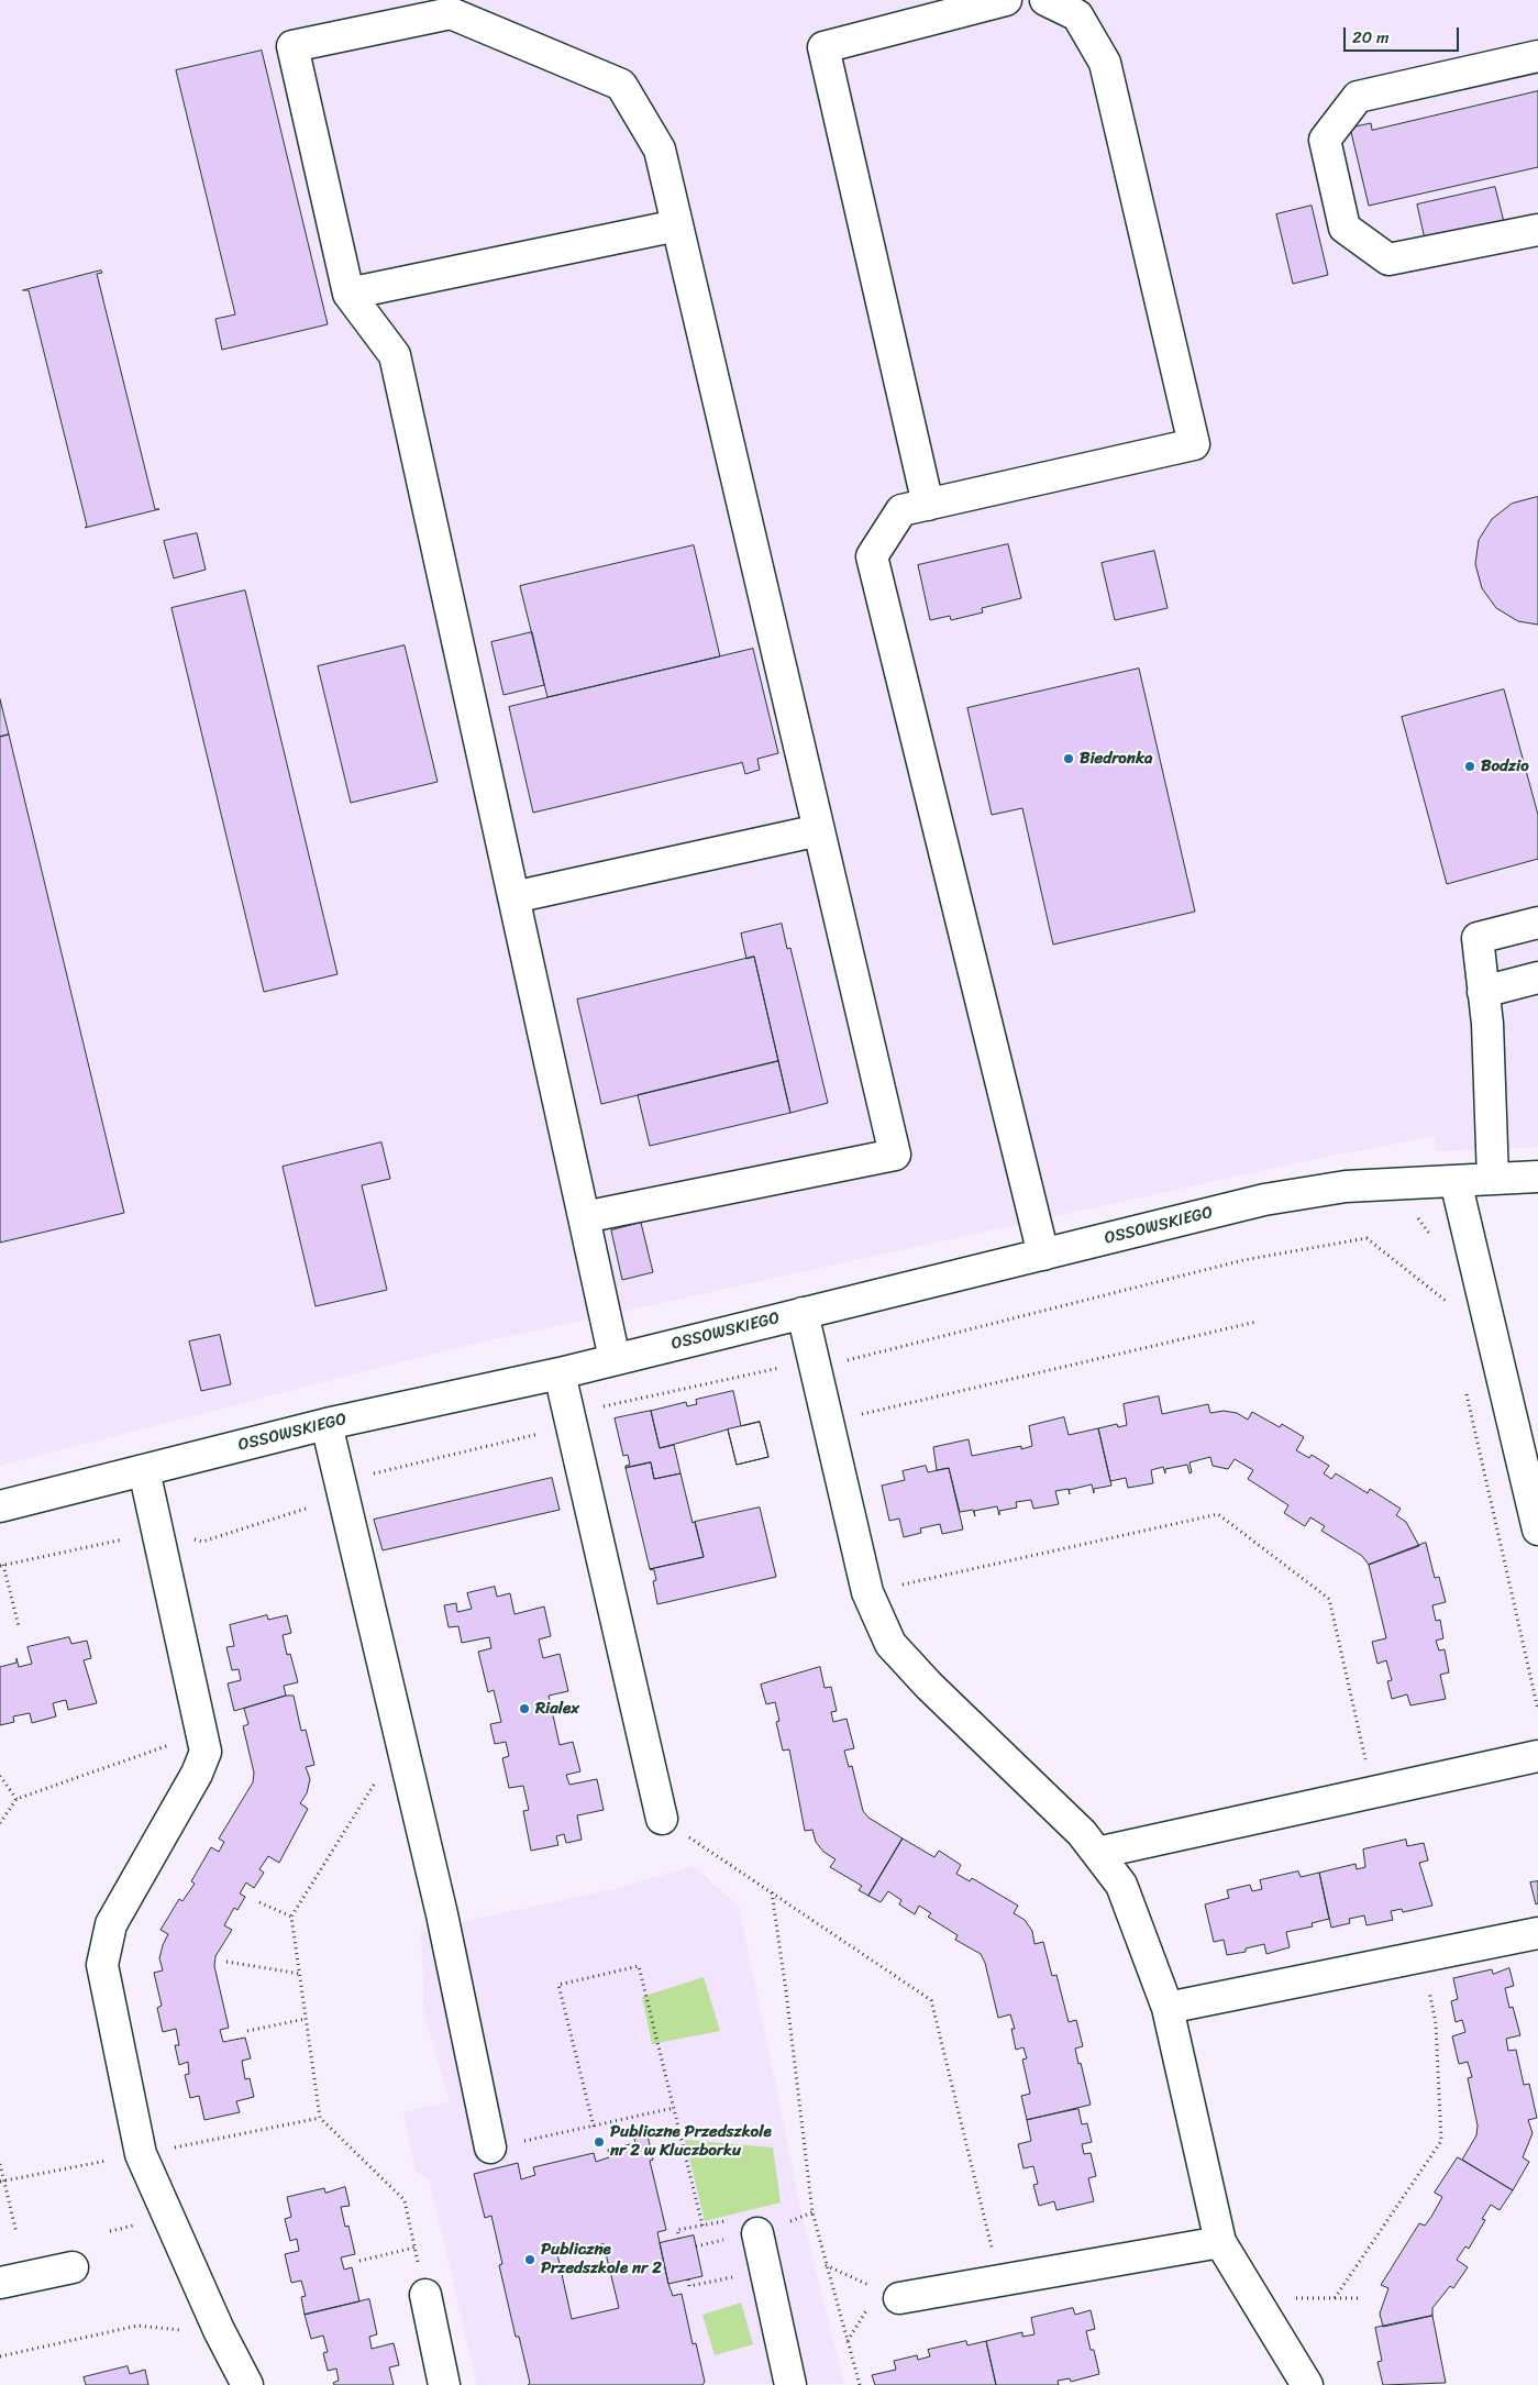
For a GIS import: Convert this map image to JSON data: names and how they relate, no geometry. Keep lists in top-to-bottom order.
{
  "streets": {
    "street": ["OSSOWSKIEGO"]
  },
  "places": [
    "Biedronka",
    "Bodzio",
    "Rialex",
    "Publiczne Przedszkole nr 2 w Kluczborku",
    "Publiczne Przedszkole nr 2"
  ],
  "scale_bar": "20 m"
}
